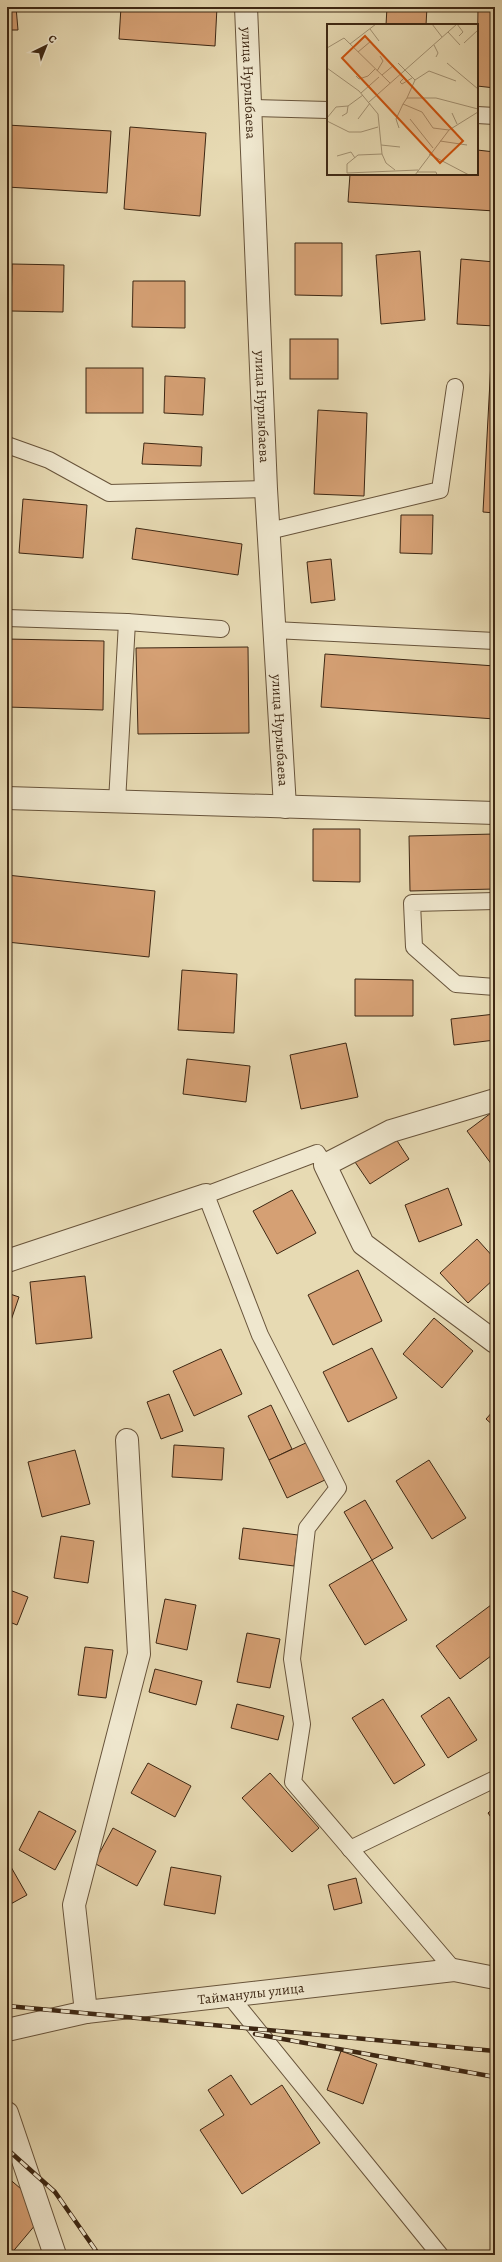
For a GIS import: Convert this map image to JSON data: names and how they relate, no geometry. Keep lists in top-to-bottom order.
{
  "streets": {
    "street": ["улица Нурлыбаева", "Тайманулы улица"]
  },
  "north": "top right"
}
